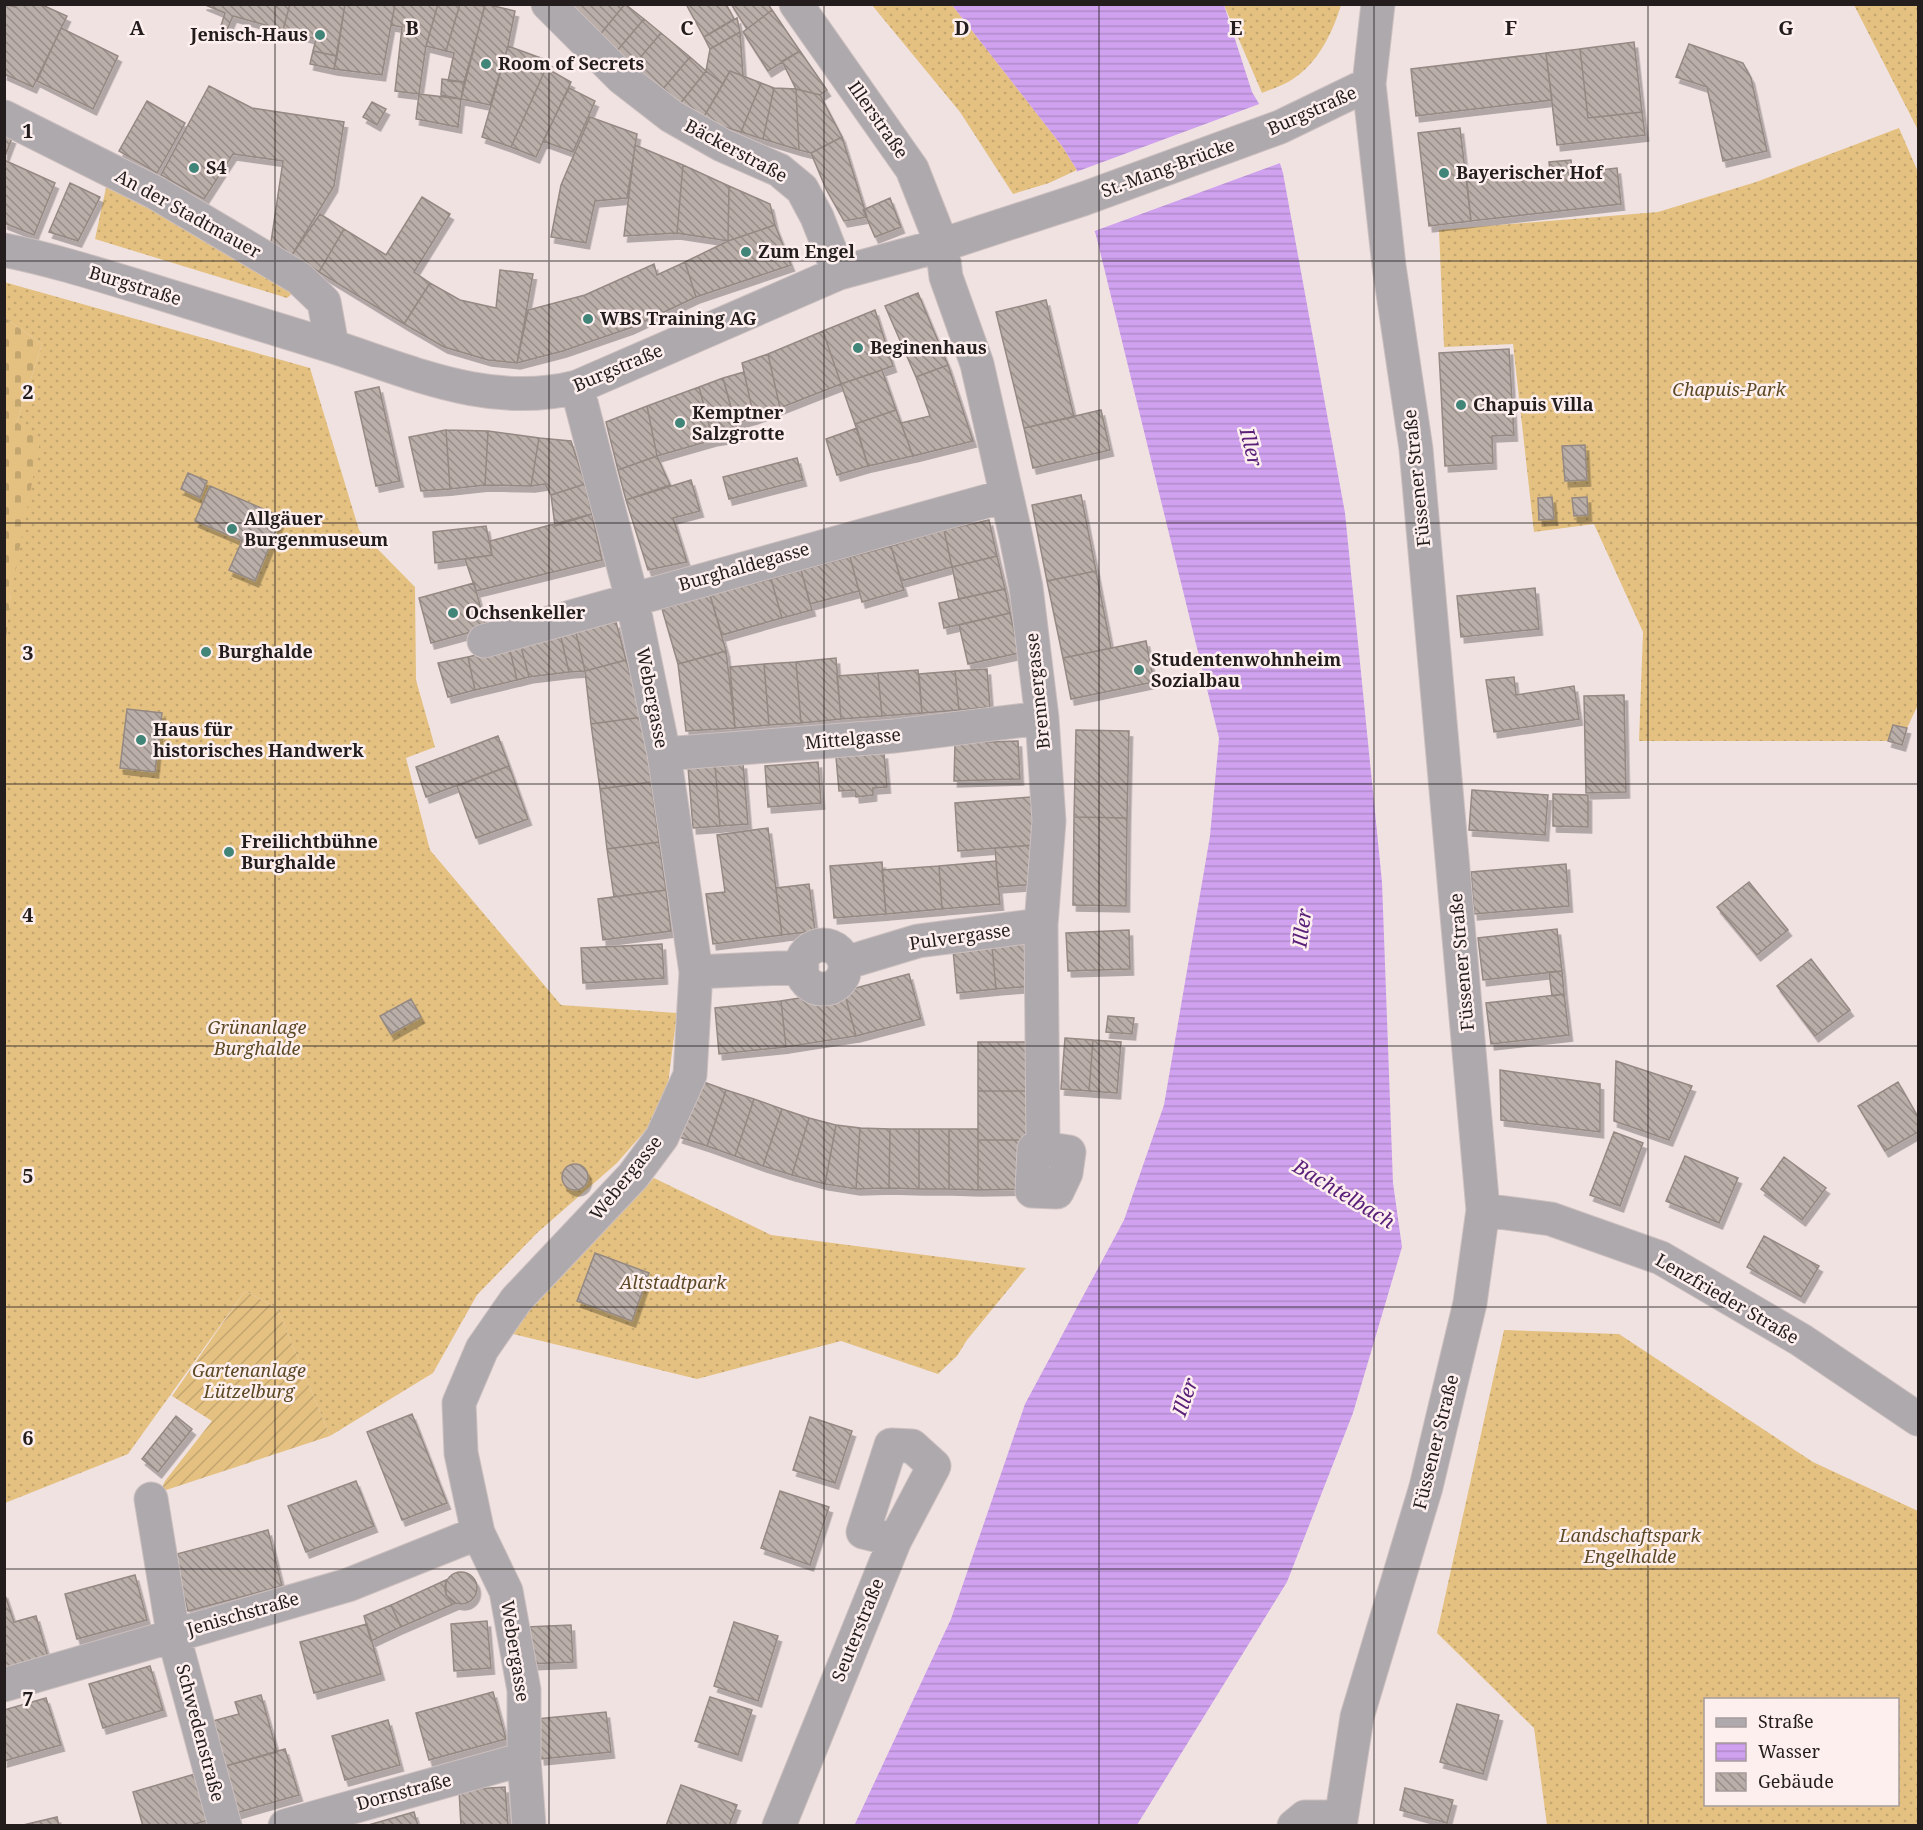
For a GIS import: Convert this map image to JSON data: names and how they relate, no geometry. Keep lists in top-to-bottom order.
{
  "streets": {
    "street": [
      "Burgstraße",
      "Illerstraße",
      "Bäckerstraße",
      "St.-Mang-Brücke",
      "An der Stadtmauer",
      "Füssener Straße",
      "Burghaldegasse",
      "Brennergasse",
      "Webergasse",
      "Mittelgasse",
      "Pulvergasse",
      "Lenzfrieder Straße",
      "Jenischstraße",
      "Seuterstraße",
      "Schwedenstraße",
      "Dornstraße"
    ]
  },
  "crossings": [
    ["Burgstraße", "Illerstraße"],
    ["Burgstraße", "Bäckerstraße"],
    ["Burgstraße", "St.-Mang-Brücke"],
    ["Burgstraße", "An der Stadtmauer"],
    ["Burgstraße", "Füssener Straße"],
    ["Burgstraße", "Brennergasse"],
    ["Burgstraße", "Webergasse"],
    ["Illerstraße", "Brennergasse"],
    ["Füssener Straße", "Lenzfrieder Straße"],
    ["Burghaldegasse", "Brennergasse"],
    ["Burghaldegasse", "Webergasse"],
    ["Brennergasse", "Mittelgasse"],
    ["Brennergasse", "Pulvergasse"],
    ["Webergasse", "Mittelgasse"],
    ["Webergasse", "Pulvergasse"],
    ["Webergasse", "Jenischstraße"],
    ["Webergasse", "Dornstraße"],
    ["Jenischstraße", "Schwedenstraße"]
  ],
  "water": ["Iller", "Bachtelbach"],
  "parks": [
    "Chapuis-Park",
    "Grünanlage Burghalde",
    "Altstadtpark",
    "Gartenanlage Lützelburg",
    "Landschaftspark Engelhalde"
  ],
  "places": [
    "Jenisch-Haus",
    "Room of Secrets",
    "S4",
    "Bayerischer Hof",
    "Zum Engel",
    "WBS Training AG",
    "Beginenhaus",
    "Chapuis Villa",
    "Kemptner Salzgrotte",
    "Allgäuer Burgenmuseum",
    "Ochsenkeller",
    "Burghalde",
    "Studentenwohnheim Sozialbau",
    "Haus für historisches Handwerk",
    "Freilichtbühne Burghalde"
  ],
  "legend": ["Straße", "Wasser", "Gebäude"],
  "grid": {
    "columns": [
      "A",
      "B",
      "C",
      "D",
      "E",
      "F",
      "G"
    ],
    "rows": [
      "1",
      "2",
      "3",
      "4",
      "5",
      "6",
      "7"
    ]
  }
}
